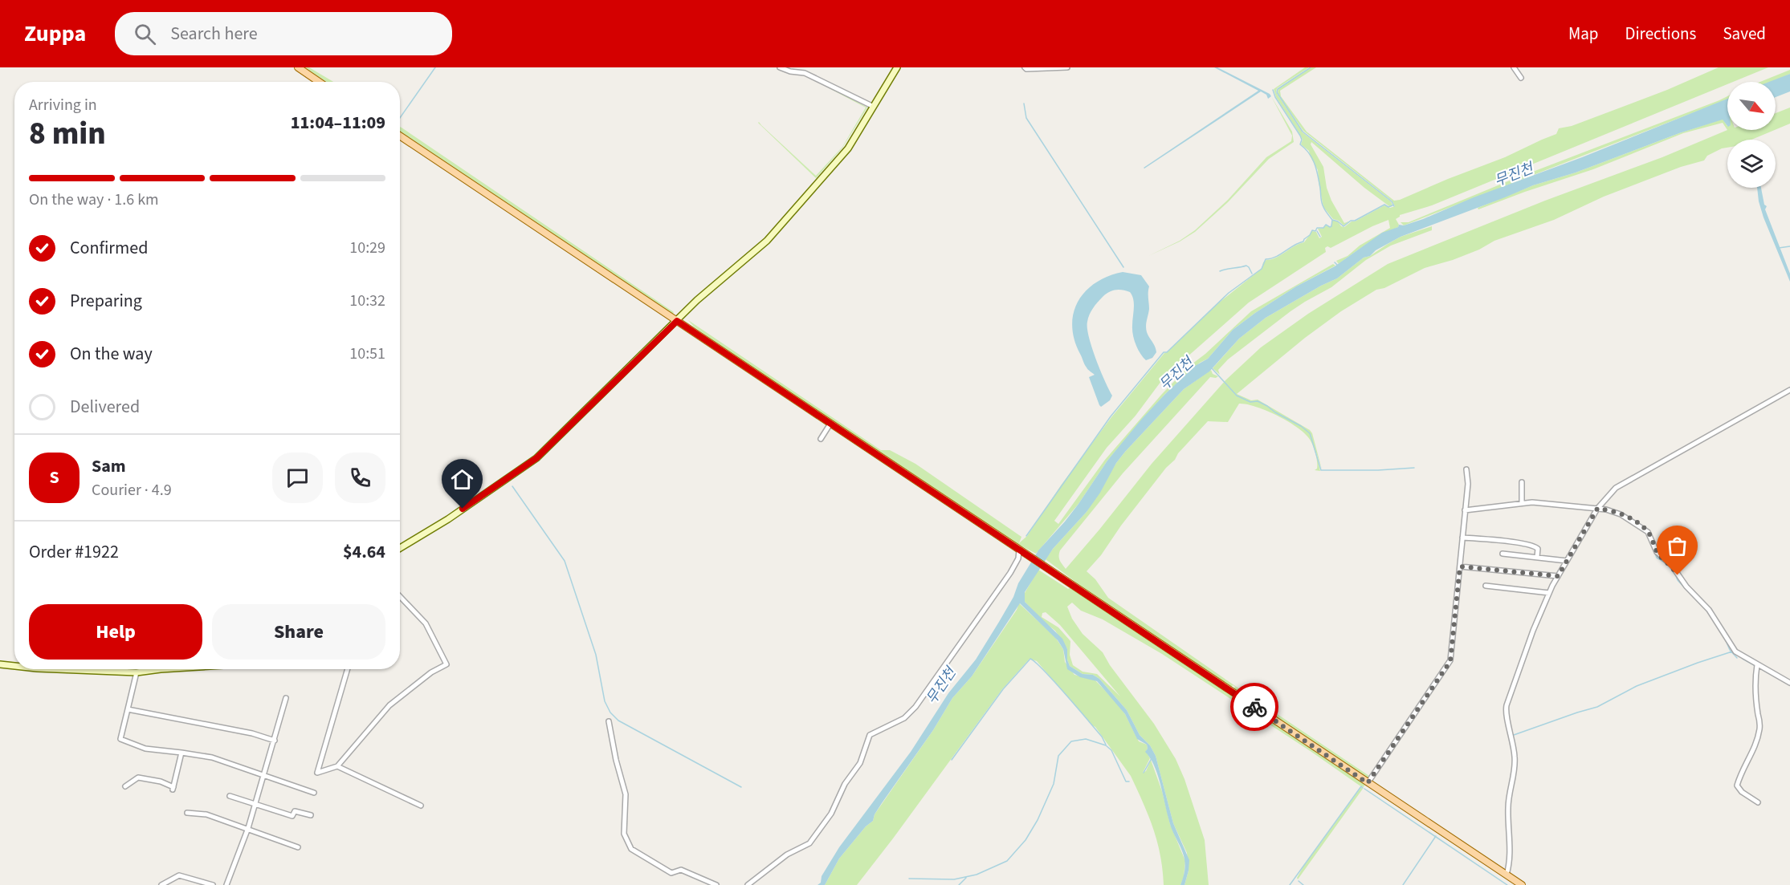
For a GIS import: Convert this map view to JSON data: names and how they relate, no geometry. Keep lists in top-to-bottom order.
{
  "water": ["무진천"],
  "north": "bottom right",
  "page": {
    "header": "Zuppa",
    "search": "Search here",
    "nav": ["Map", "Directions", "Saved"],
    "heading": ["8 min", "Arriving in", "11:04–11:09"],
    "panel": [
      "Sam",
      "Courier · 4.9",
      "Order #1922",
      "$4.64"
    ],
    "bar": "On the way · 1.6 km",
    "list": [
      ["Confirmed", "10:29"],
      ["Preparing", "10:32"],
      ["On the way", "10:51"],
      "Delivered"
    ],
    "round": "S",
    "buttons": ["Help", "Share"]
  }
}
